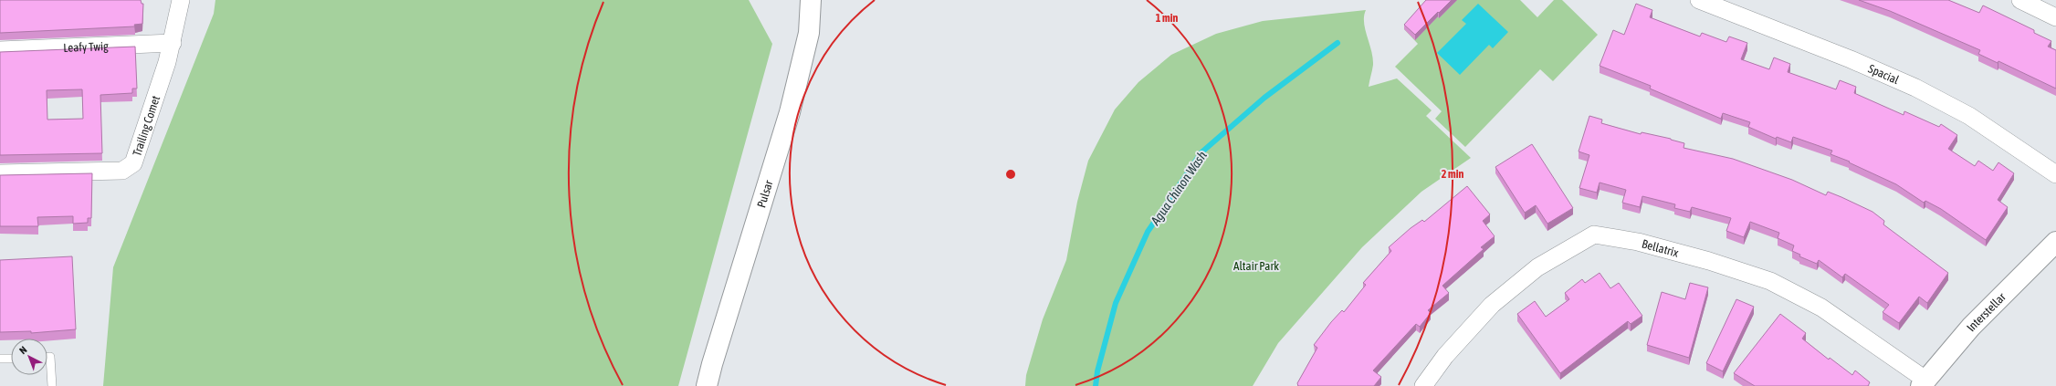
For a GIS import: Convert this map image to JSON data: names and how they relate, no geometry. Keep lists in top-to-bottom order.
{
  "streets": {
    "street": [
      "Leafy Twig",
      "Spacial",
      "Trailing Comet",
      "Pulsar",
      "Bellatrix",
      "Interstellar"
    ]
  },
  "crossings": [
    ["Leafy Twig", "Trailing Comet"],
    ["Bellatrix", "Interstellar"]
  ],
  "water": ["Agua Chinon Wash"],
  "parks": ["Altair Park"],
  "north": "top left",
  "rings": ["1 min", "2 min"]
}
